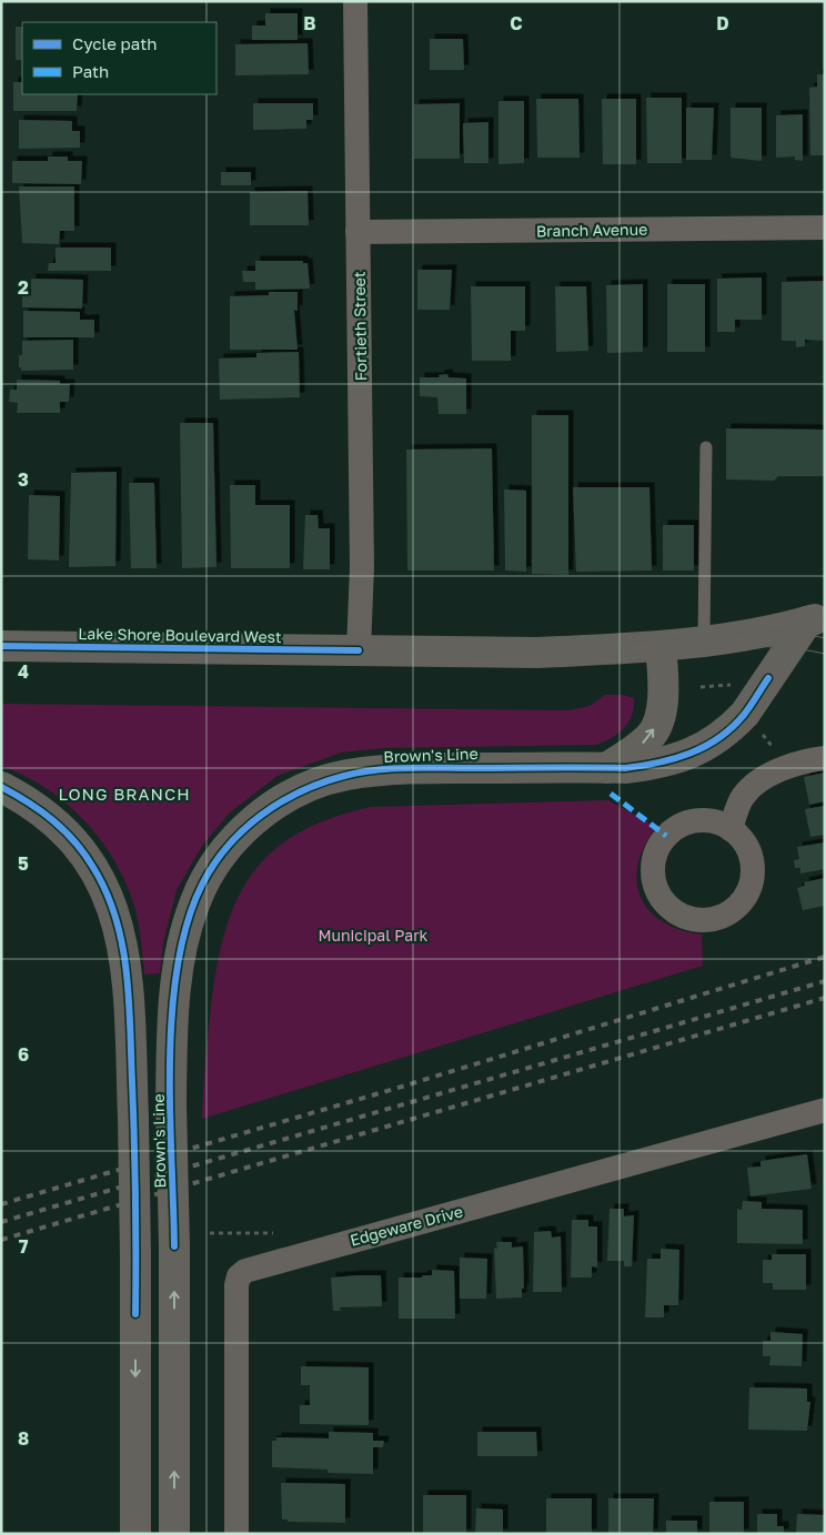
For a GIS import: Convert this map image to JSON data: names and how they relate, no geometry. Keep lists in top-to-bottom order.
{
  "streets": {
    "main road": ["Lake Shore Boulevard West", "Brown's Line"],
    "street": ["Branch Avenue", "Fortieth Street", "Edgeware Drive"]
  },
  "crossings": [
    ["Branch Avenue", "Fortieth Street"],
    ["Fortieth Street", "Lake Shore Boulevard West"],
    ["Lake Shore Boulevard West", "Brown's Line"]
  ],
  "districts": ["LONG BRANCH"],
  "parks": ["Municipal Park"],
  "legend": ["Cycle path", "Path"],
  "grid": {
    "columns": ["B", "C", "D"],
    "rows": [
      "2",
      "3",
      "4",
      "5",
      "6",
      "7",
      "8"
    ]
  }
}
